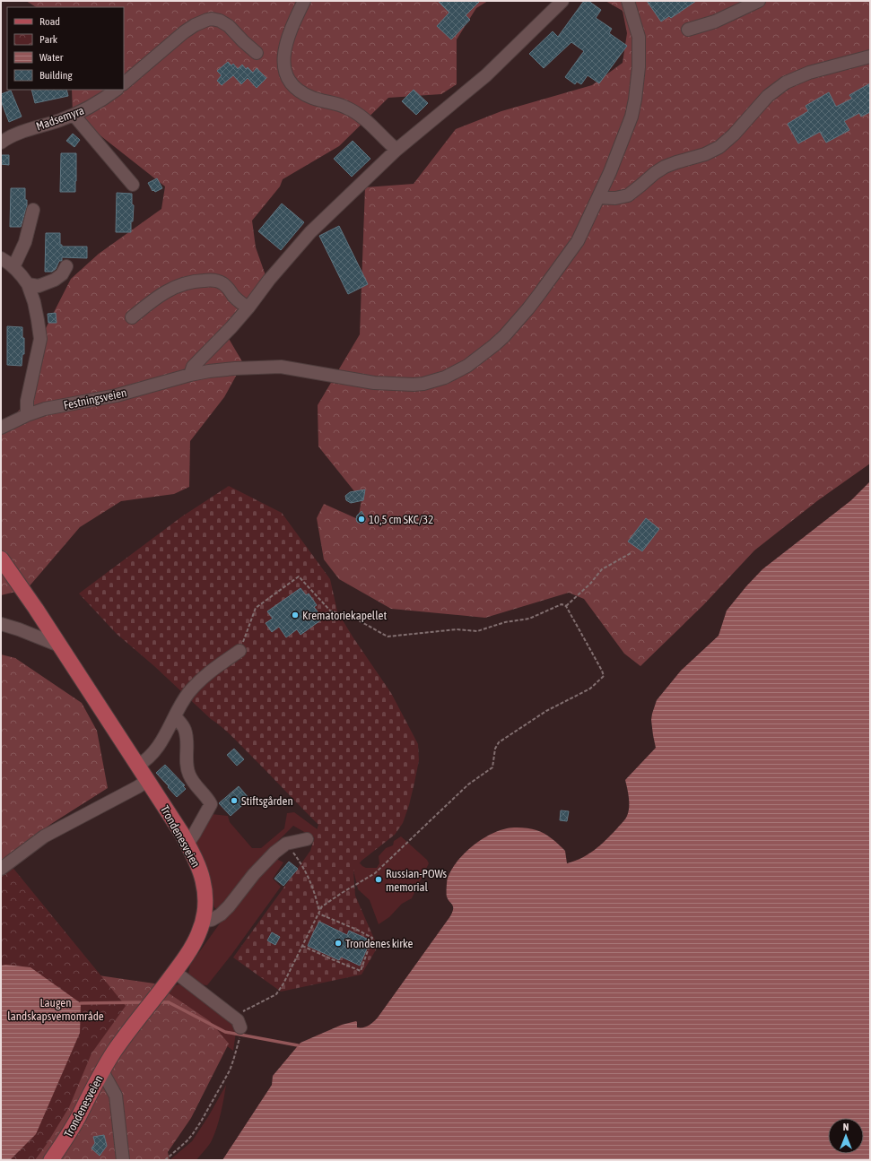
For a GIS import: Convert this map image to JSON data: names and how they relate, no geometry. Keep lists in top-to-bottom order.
{
  "streets": {
    "main road": ["Trondenesveien"],
    "street": ["Madsemyra", "Festningsveien"]
  },
  "parks": ["Laugen landskapsvernområde"],
  "places": [
    "10,5 cm SKC/32",
    "Krematoriekapellet",
    "Stiftsgården",
    "Russian-POWs memorial",
    "Trondenes kirke"
  ],
  "legend": [
    "Road",
    "Park",
    "Water",
    "Building"
  ],
  "north": "top"
}
